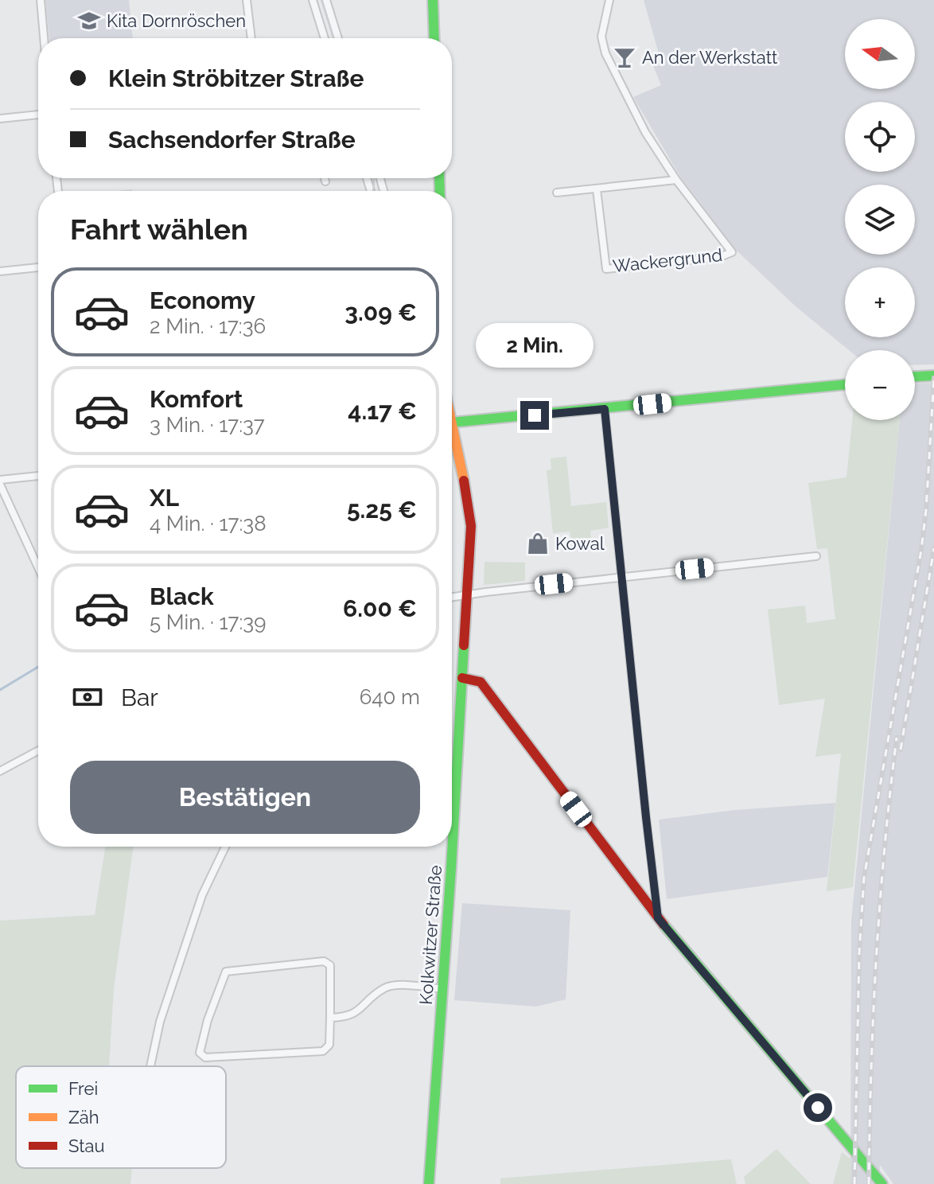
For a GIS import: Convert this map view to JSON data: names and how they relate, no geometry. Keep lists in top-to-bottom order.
{
  "streets": {
    "street": ["Wackergrund", "Kolkwitzer Straße"]
  },
  "places": {
    "school or university": ["Kita Dornröschen"],
    "bar": ["An der Werkstatt"],
    "shop": ["Kowal"]
  },
  "legend": ["Frei", "Zäh", "Stau"],
  "north": "left",
  "page": {
    "map_buttons": ["+", "−"],
    "banner": ["Klein Ströbitzer Straße", "Sachsendorfer Straße"],
    "heading": "Fahrt wählen",
    "list": [
      {
        "name": "Economy",
        "note": "2 Min. · 17:36",
        "value": "3.09 €"
      },
      {
        "name": "Komfort",
        "note": "3 Min. · 17:37",
        "value": "4.17 €"
      },
      {
        "name": "XL",
        "note": "4 Min. · 17:38",
        "value": "5.25 €"
      },
      {
        "name": "Black",
        "note": "5 Min. · 17:39",
        "value": "6.00 €"
      }
    ],
    "bubble": "2 Min.",
    "pay": ["Bar", "640 m"],
    "buttons": "Bestätigen"
  }
}
